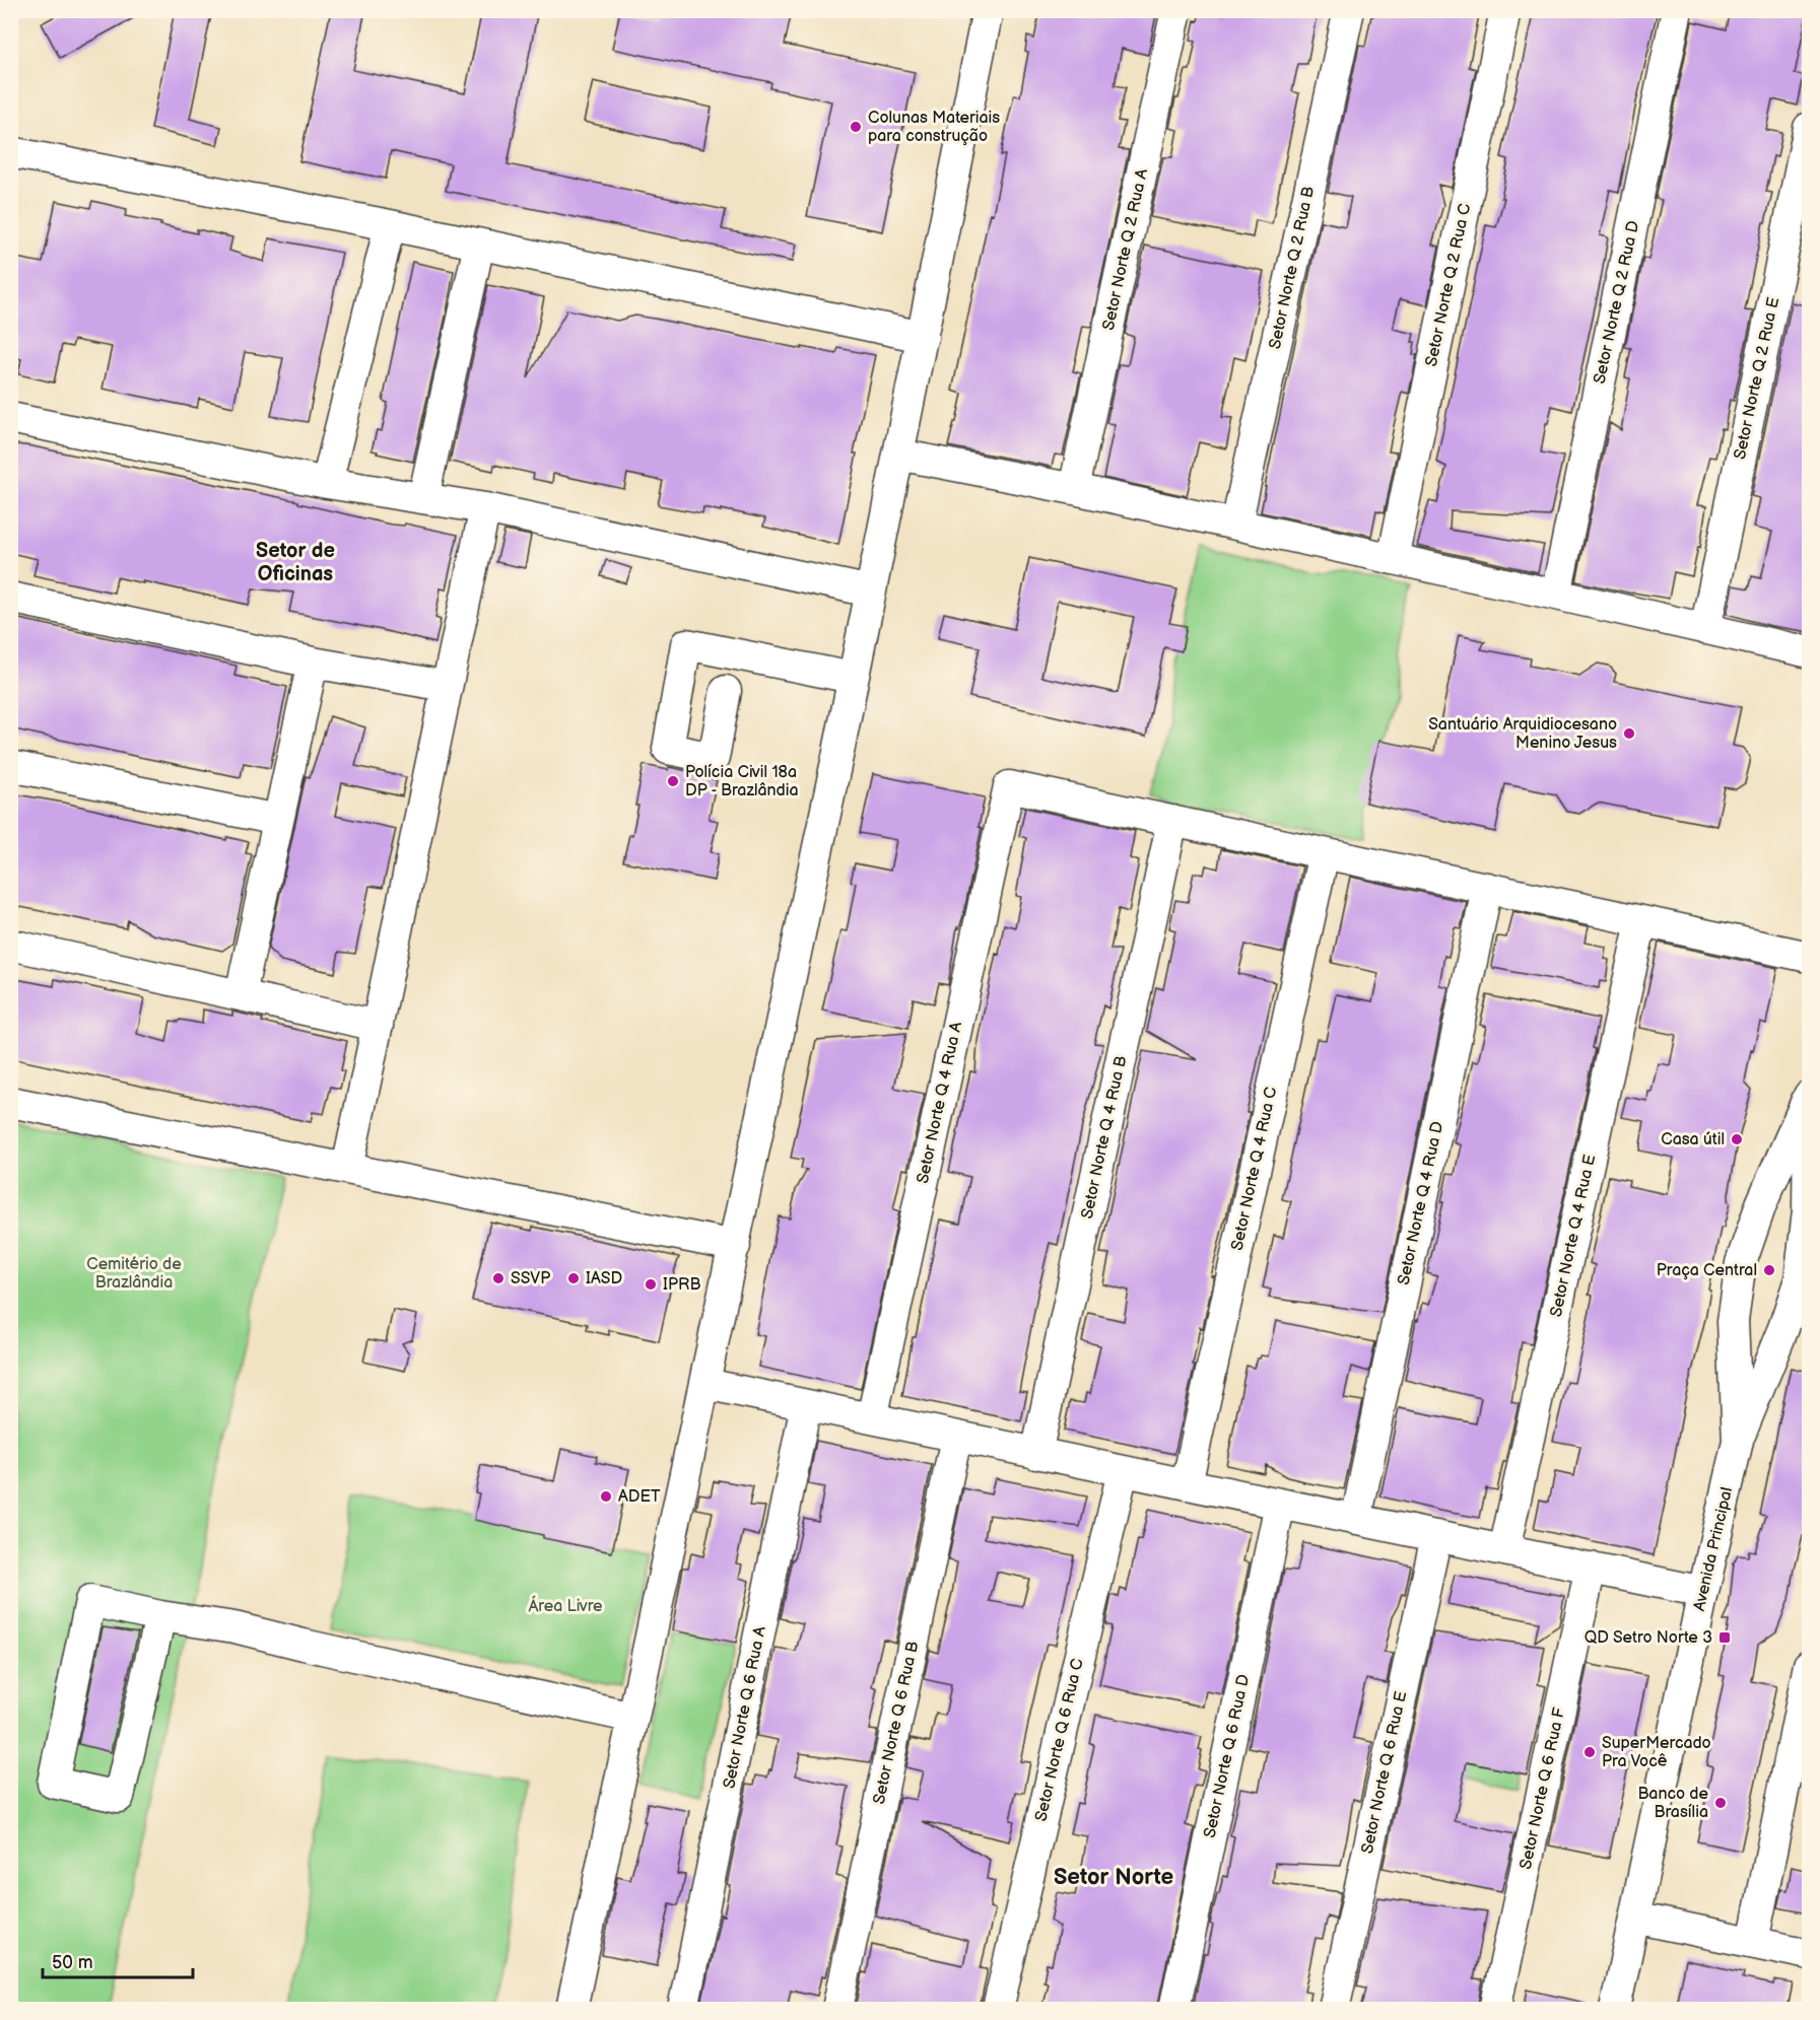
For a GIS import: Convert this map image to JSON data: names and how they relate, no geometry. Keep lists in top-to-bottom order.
{
  "streets": {
    "street": [
      "Setor Norte Q 2 Rua A",
      "Setor Norte Q 2 Rua B",
      "Setor Norte Q 2 Rua C",
      "Setor Norte Q 2 Rua D",
      "Setor Norte Q 2 Rua E",
      "Setor Norte Q 4 Rua A",
      "Setor Norte Q 4 Rua B",
      "Setor Norte Q 4 Rua C",
      "Setor Norte Q 4 Rua D",
      "Setor Norte Q 4 Rua E",
      "Avenida Principal",
      "Setor Norte Q 6 Rua A",
      "Setor Norte Q 6 Rua B",
      "Setor Norte Q 6 Rua C",
      "Setor Norte Q 6 Rua D",
      "Setor Norte Q 6 Rua E",
      "Setor Norte Q 6 Rua F"
    ]
  },
  "crossings": [
    ["Setor Norte Q 4 Rua A", "Setor Norte Q 4 Rua B"]
  ],
  "districts": ["Setor de Oficinas", "Setor Norte"],
  "parks": ["Cemitério de Brazlândia", "Área Livre"],
  "places": {
    "other": [
      "Colunas Materiais para construção",
      "Santuário Arquidiocesano Menino Jesus",
      "Polícia Civil 18a DP - Brazlândia",
      "Casa útil",
      "Praça Central",
      "SSVP",
      "IASD",
      "IPRB",
      "ADET",
      "SuperMercado Pra Você",
      "Banco de Brasília"
    ],
    "transit": ["QD Setro Norte 3"]
  },
  "scale_bar": "50 m"
}
